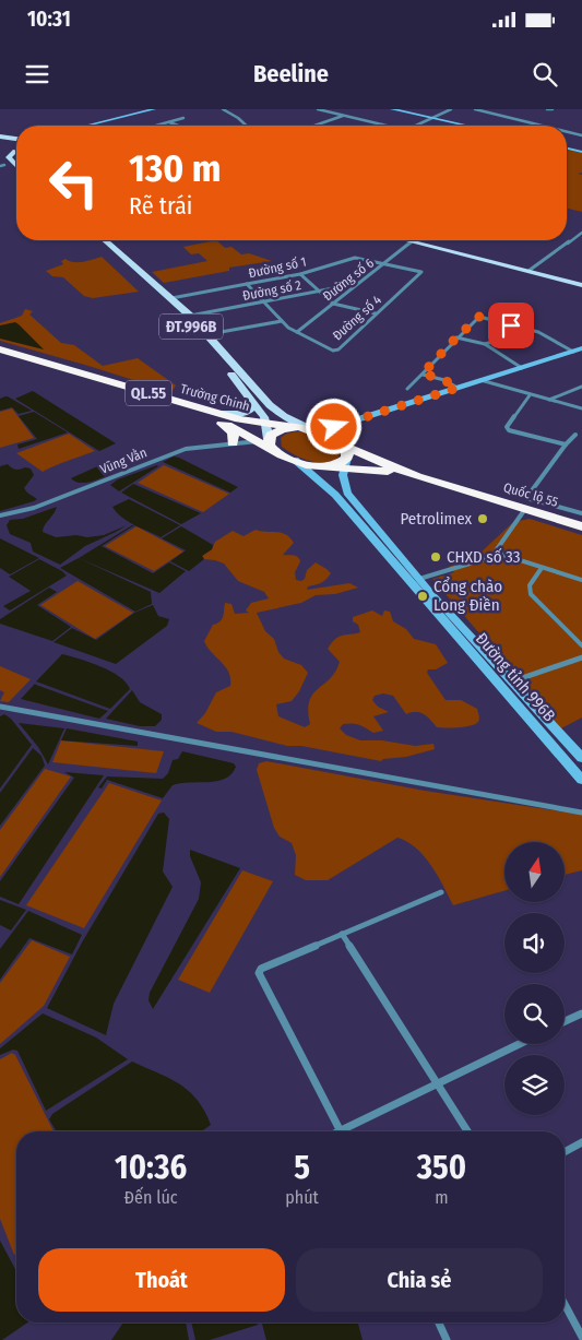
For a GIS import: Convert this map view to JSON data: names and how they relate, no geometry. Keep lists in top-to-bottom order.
{
  "streets": {
    "highway": ["QL.55", "Trường Chinh", "Quốc lộ 55"],
    "main road": ["ĐT.996B", "Đường tỉnh 996B"],
    "street": [
      "Đường số 1",
      "Đường số 6",
      "Đường số 2",
      "Đường số 4",
      "Vũng Vằn"
    ]
  },
  "crossings": [
    ["Đường số 1", "Đường số 6"],
    ["Đường số 1", "Đường số 4"],
    ["Đường số 1", "ĐT.996B"],
    ["Đường số 6", "Đường số 2"],
    ["Đường số 6", "Đường số 4"],
    ["Đường số 2", "Đường số 4"],
    ["Đường số 2", "ĐT.996B"],
    ["ĐT.996B", "Trường Chinh"],
    ["ĐT.996B", "Vũng Vằn"],
    ["ĐT.996B", "Quốc lộ 55"],
    ["Trường Chinh", "Vũng Vằn"],
    ["Trường Chinh", "Quốc lộ 55"],
    ["Trường Chinh", "Đường tỉnh 996B"],
    ["Quốc lộ 55", "Đường tỉnh 996B"]
  ],
  "places": ["Petrolimex", "CHXD số 33", "Cổng chào Long Điền"],
  "north": "top",
  "page": {
    "status": "10:31",
    "header": "Beeline",
    "turn": ["130 m", "Rẽ trái"],
    "eta": [
      "10:36",
      "Đến lúc",
      "5",
      "phút",
      "350",
      "m"
    ],
    "buttons": ["Thoát", "Chia sẻ"]
  }
}
